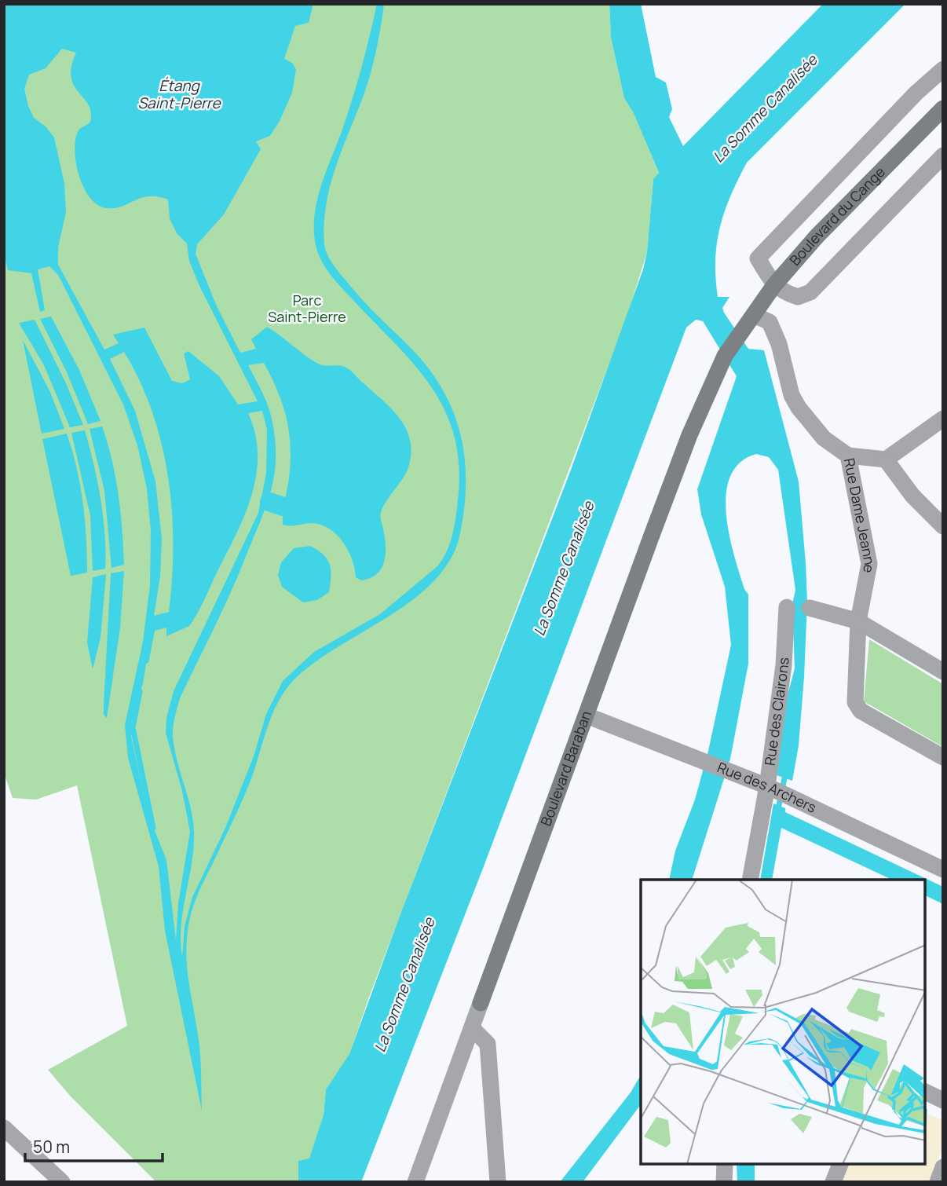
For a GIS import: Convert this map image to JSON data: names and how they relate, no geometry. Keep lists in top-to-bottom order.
{
  "streets": {
    "street": [
      "Boulevard du Cange",
      "Rue Dame Jeanne",
      "Rue des Clairons",
      "Boulevard Baraban",
      "Rue des Archers"
    ]
  },
  "crossings": [
    ["Boulevard du Cange", "Rue Dame Jeanne"],
    ["Boulevard du Cange", "Boulevard Baraban"],
    ["Rue des Clairons", "Rue des Archers"],
    ["Boulevard Baraban", "Rue des Archers"]
  ],
  "water": ["Étang Saint-Pierre", "La Somme Canalisée"],
  "parks": ["Parc Saint-Pierre"],
  "scale_bar": "50 m"
}
